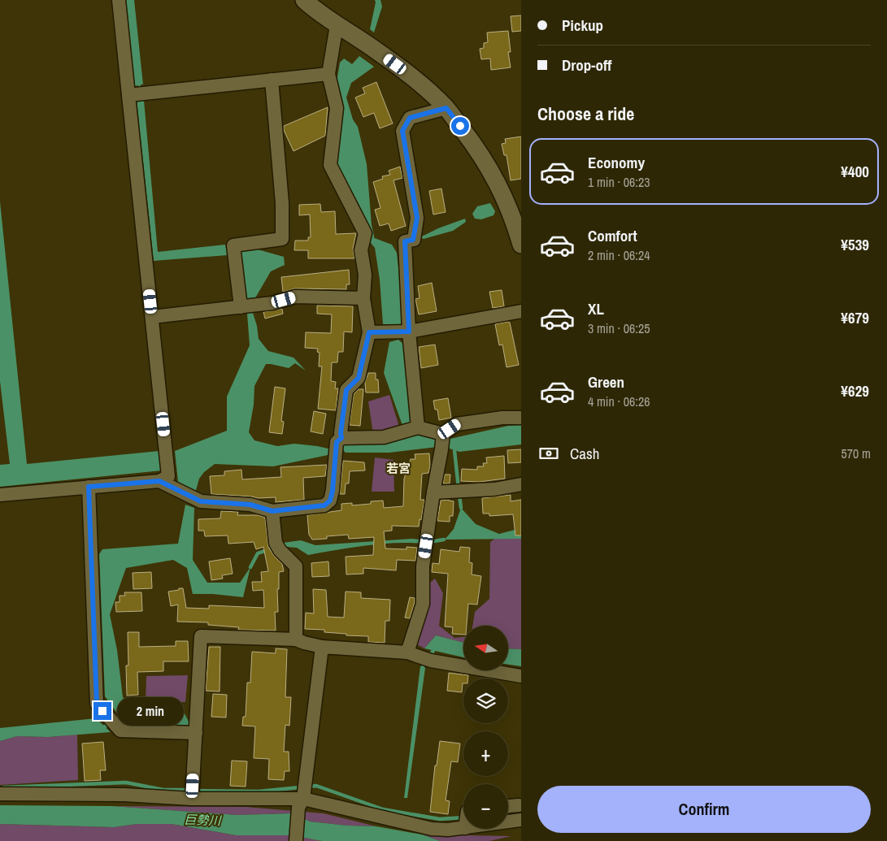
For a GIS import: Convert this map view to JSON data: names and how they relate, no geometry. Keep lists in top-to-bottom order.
{
  "districts": ["若宮"],
  "water": ["巨勢川"],
  "north": "left",
  "page": {
    "banner": ["Pickup", "Drop-off"],
    "heading": "Choose a ride",
    "list": [
      {
        "name": "Economy",
        "note": "1 min · 06:23",
        "value": "¥400"
      },
      {
        "name": "Comfort",
        "note": "2 min · 06:24",
        "value": "¥539"
      },
      {
        "name": "XL",
        "note": "3 min · 06:25",
        "value": "¥679"
      },
      {
        "name": "Green",
        "note": "4 min · 06:26",
        "value": "¥629"
      }
    ],
    "pay": ["Cash", "570 m"],
    "map_buttons": ["+", "−"],
    "bubble": "2 min",
    "buttons": "Confirm"
  }
}
